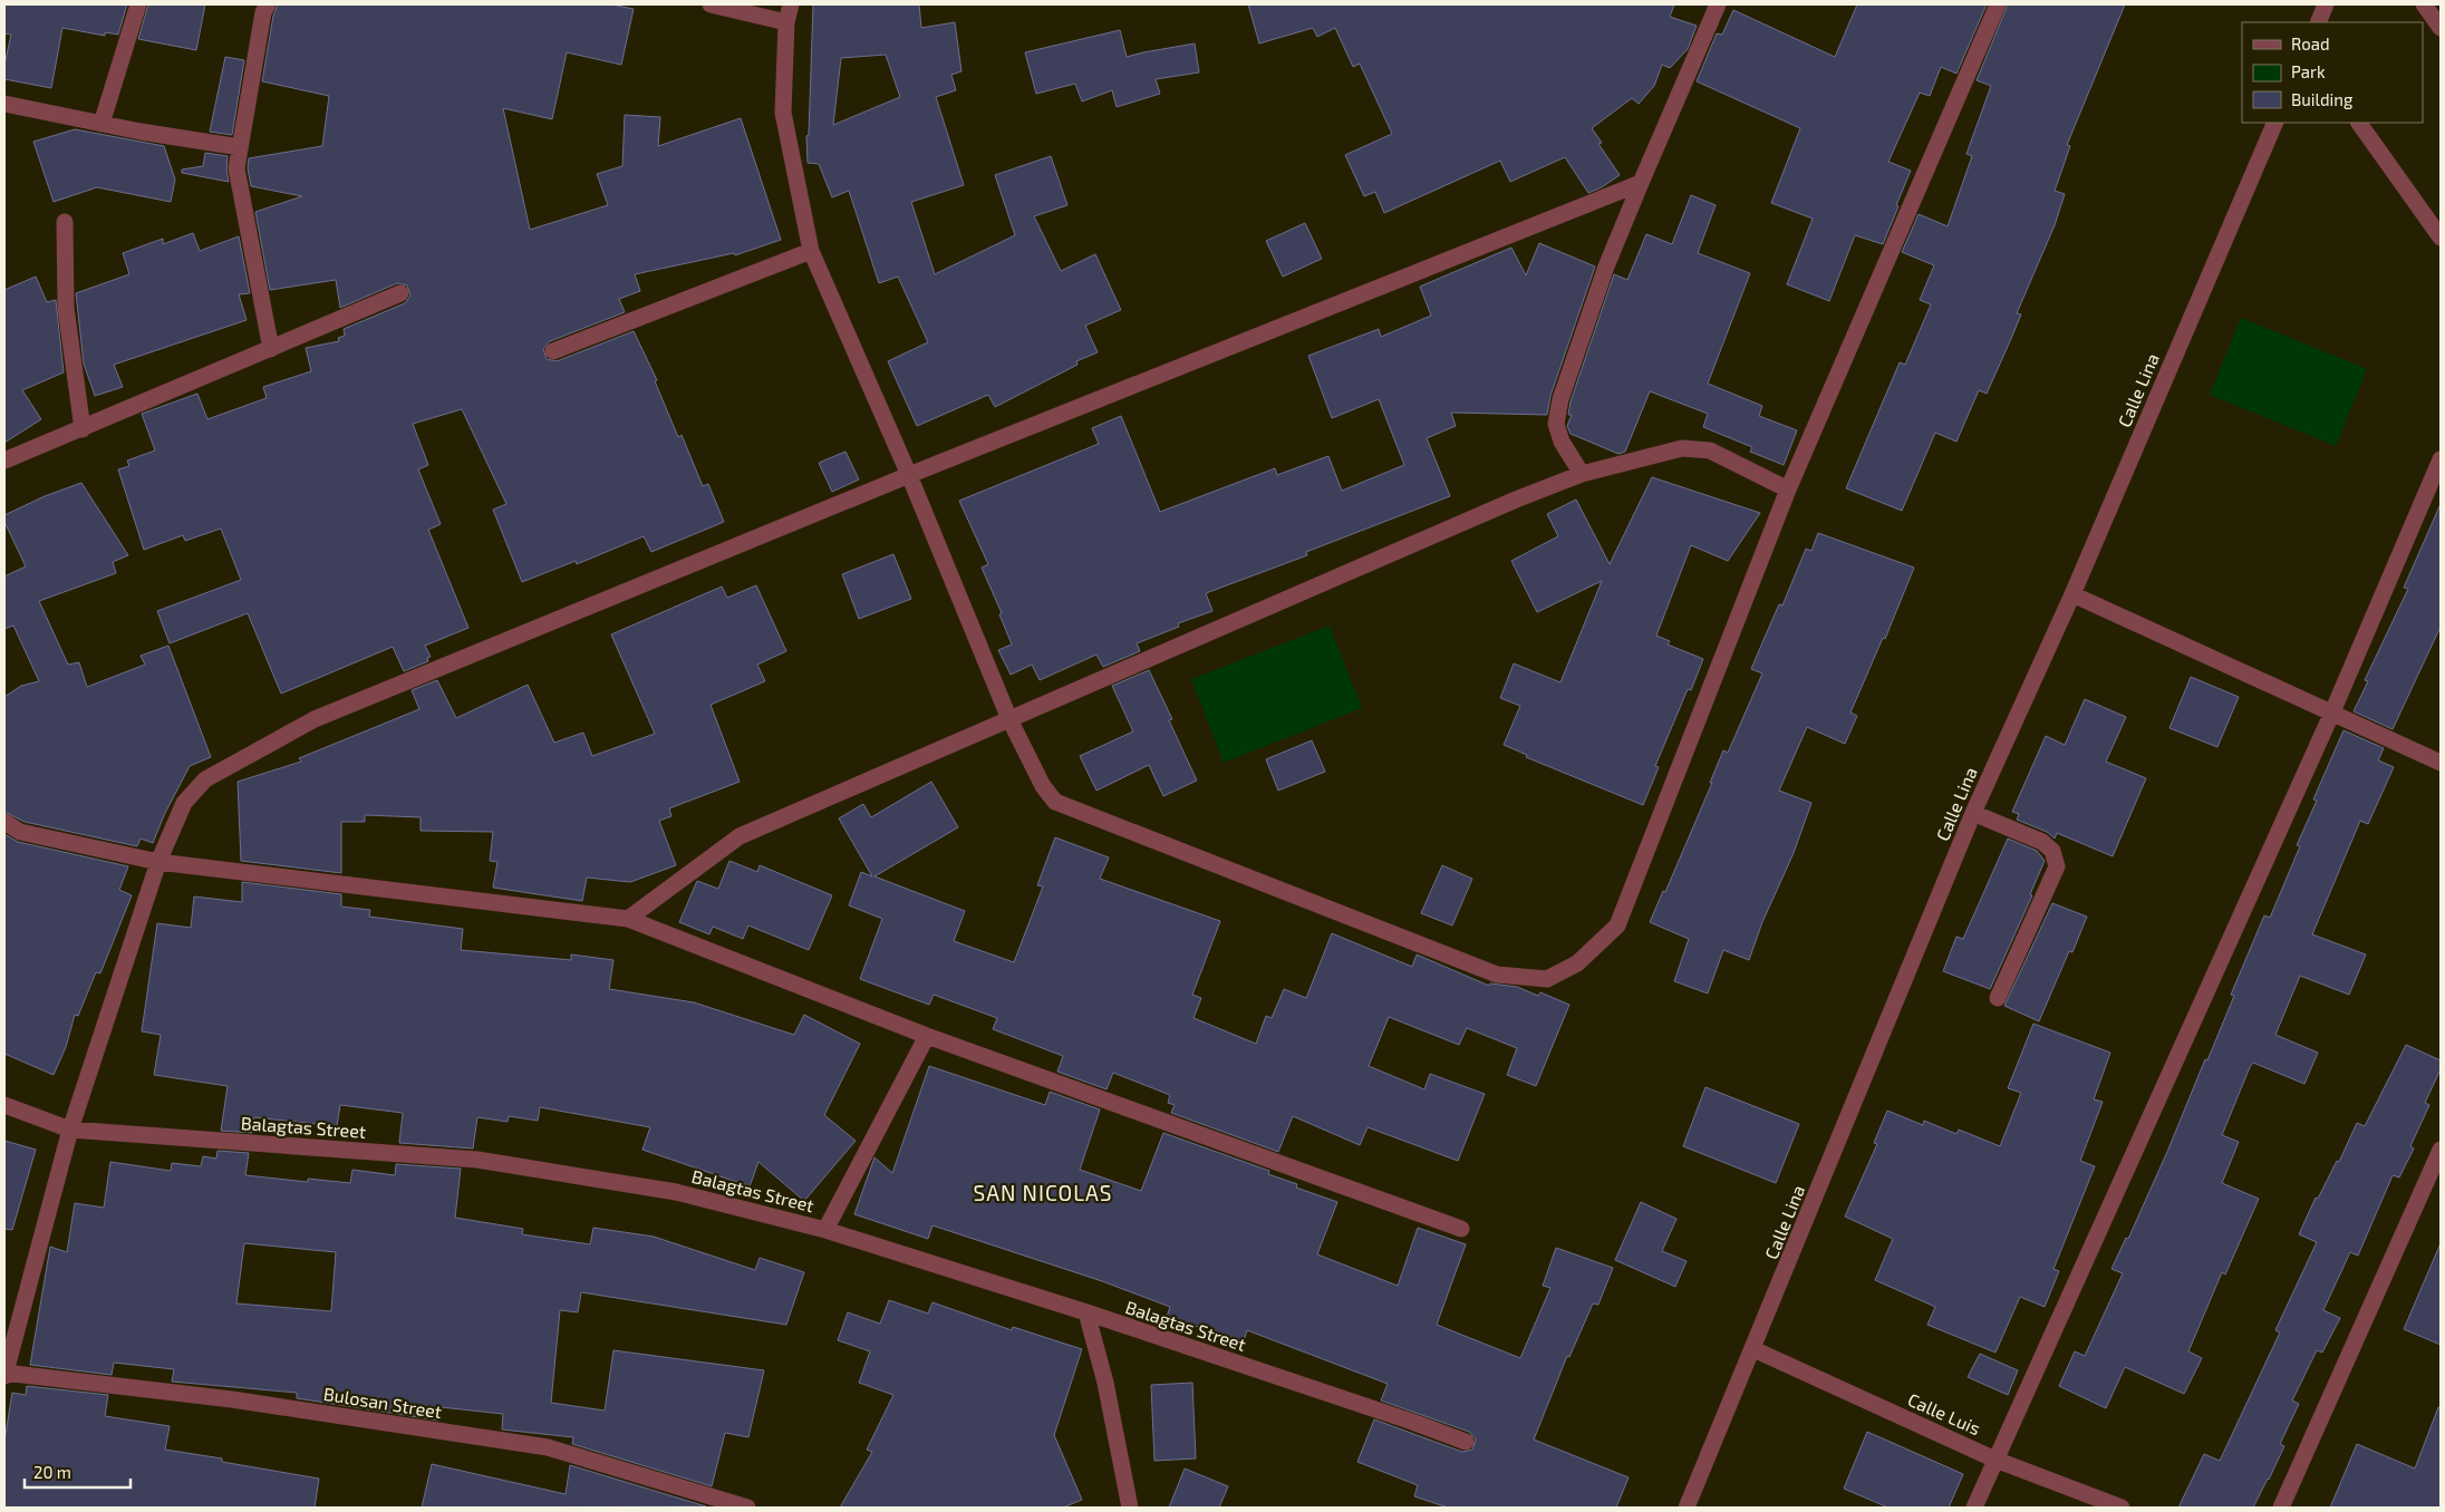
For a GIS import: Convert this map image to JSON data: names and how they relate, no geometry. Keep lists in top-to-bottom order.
{
  "streets": {
    "street": [
      "Calle Lina",
      "Balagtas Street",
      "Bulosan Street",
      "Calle Luis"
    ]
  },
  "crossings": [
    ["Calle Lina", "Calle Luis"]
  ],
  "districts": ["SAN NICOLAS"],
  "legend": ["Road", "Park", "Building"],
  "scale_bar": "20 m"
}
